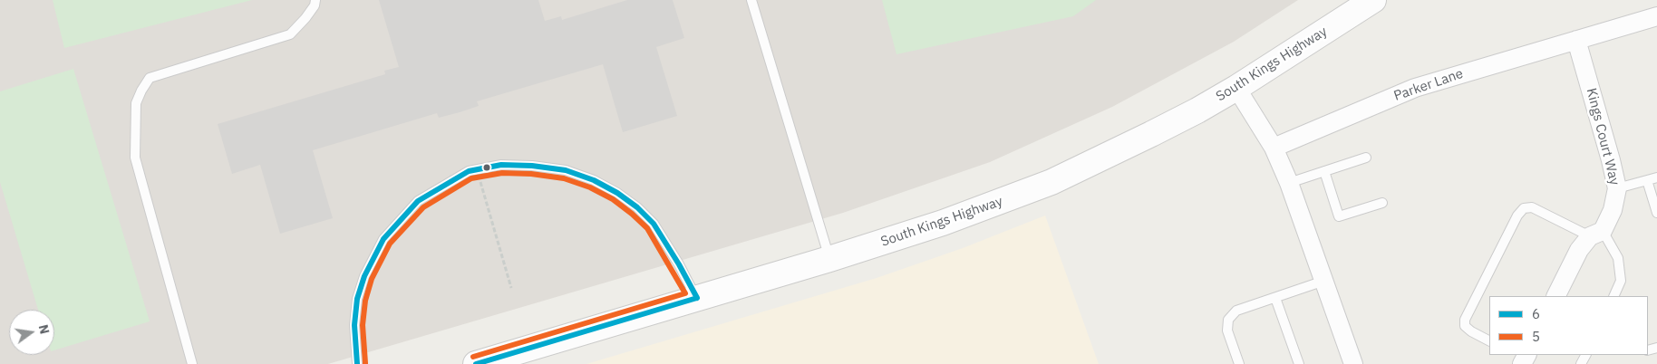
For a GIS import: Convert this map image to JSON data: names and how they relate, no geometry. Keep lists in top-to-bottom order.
{
  "streets": {
    "main road": ["South Kings Highway"],
    "street": ["Parker Lane", "Kings Court Way"]
  },
  "crossings": [
    ["Parker Lane", "Kings Court Way"]
  ],
  "lines": ["transit line 6", "transit line 5"],
  "legend": ["6", "5"],
  "north": "right"
}
